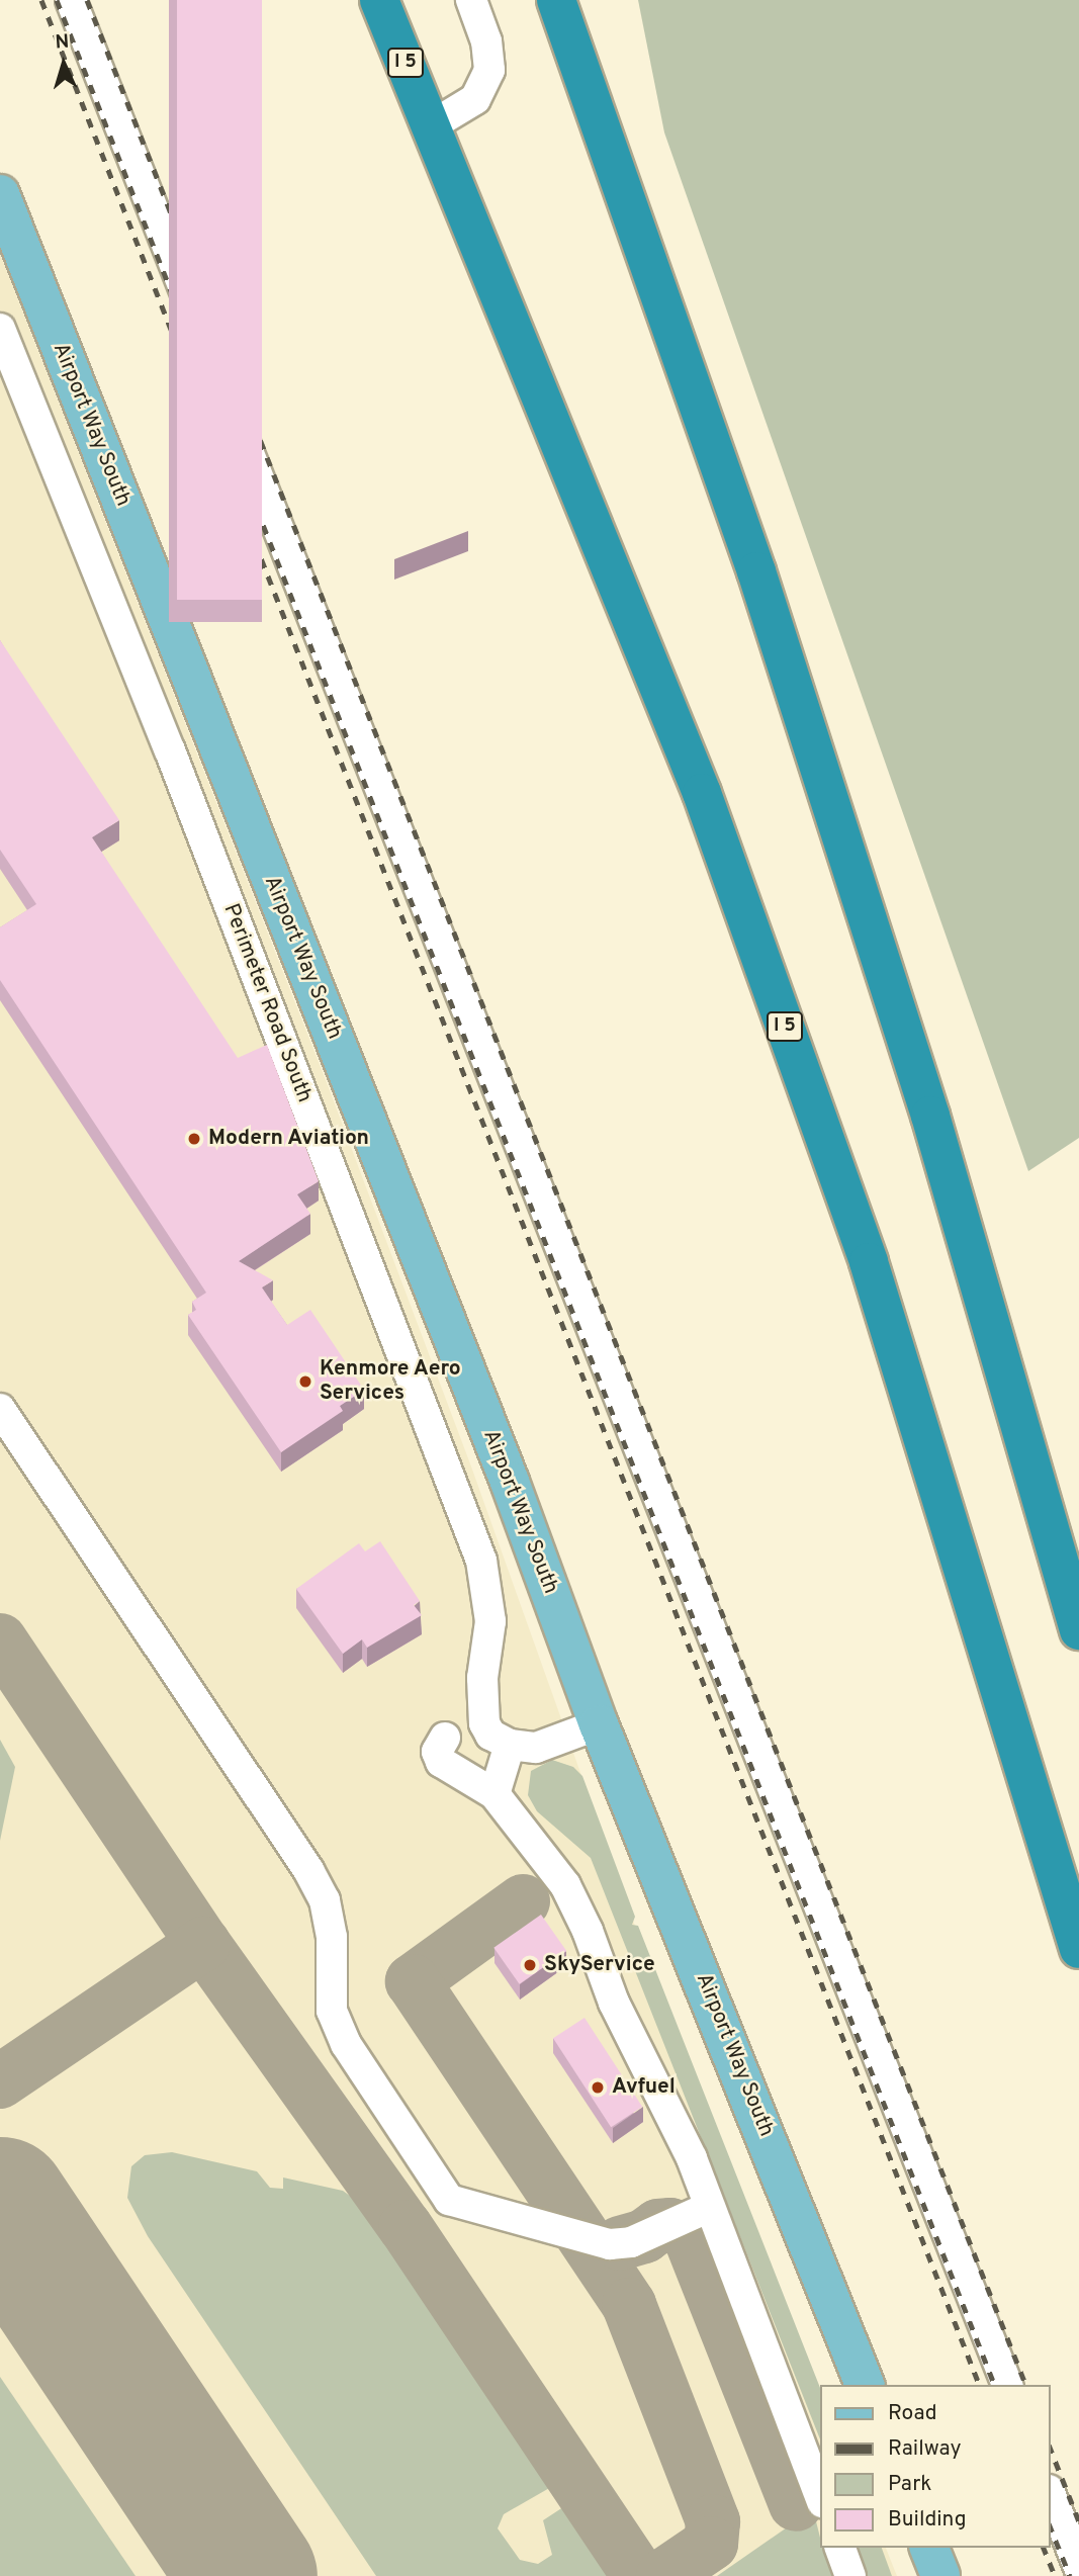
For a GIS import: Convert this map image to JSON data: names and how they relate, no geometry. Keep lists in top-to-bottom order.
{
  "streets": {
    "highway": ["I 5"],
    "main road": ["Airport Way South"],
    "lane": ["Perimeter Road South"]
  },
  "places": [
    "Modern Aviation",
    "Kenmore Aero Services",
    "SkyService",
    "Avfuel"
  ],
  "legend": [
    "Road",
    "Railway",
    "Park",
    "Building"
  ],
  "north": "top"
}
